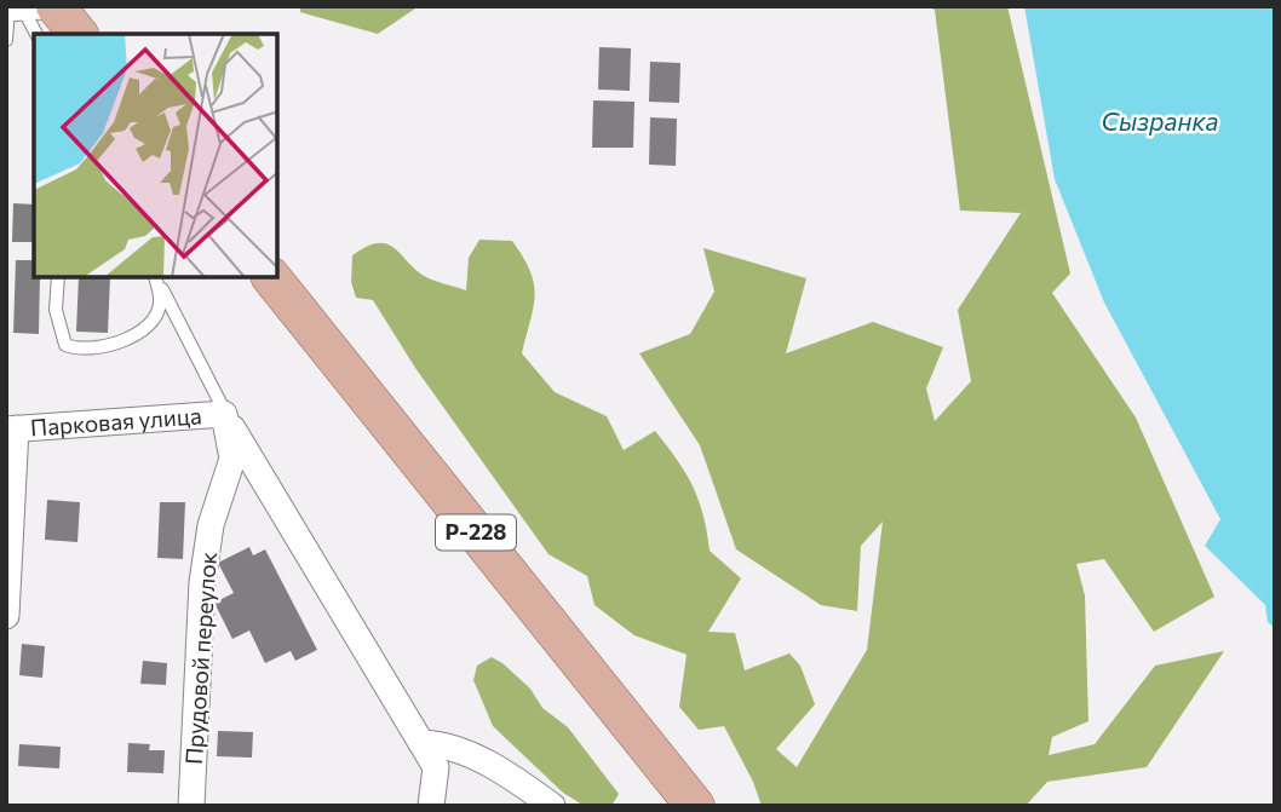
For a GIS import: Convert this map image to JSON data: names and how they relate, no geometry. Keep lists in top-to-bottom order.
{
  "streets": {
    "main road": ["Р-228"],
    "street": ["Парковая улица", "Прудовой переулок"]
  },
  "crossings": [
    ["Парковая улица", "Прудовой переулок"]
  ],
  "water": ["Сызранка"]
}
